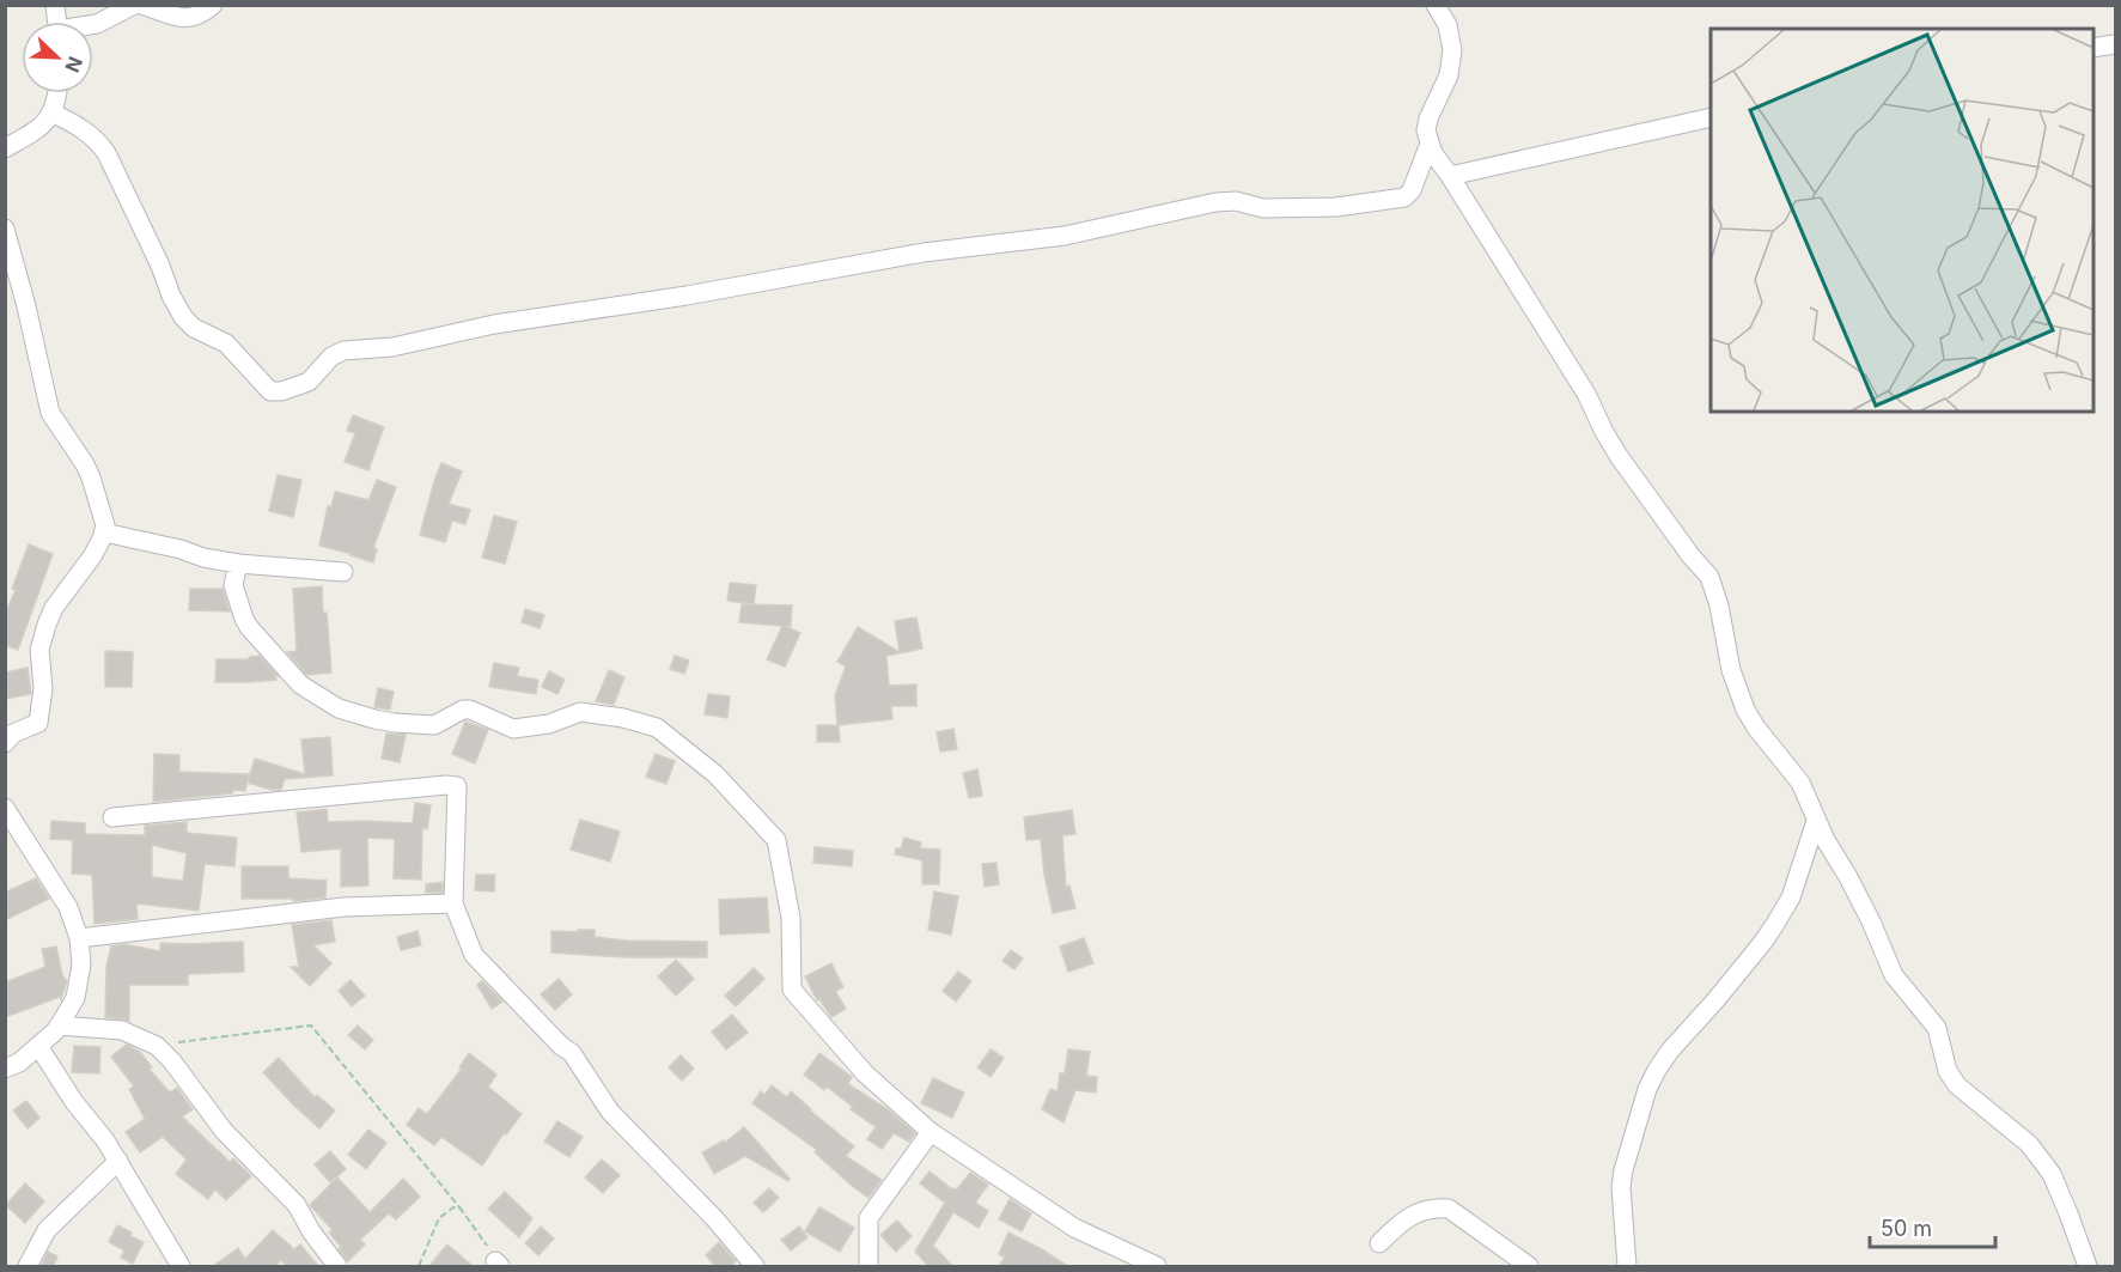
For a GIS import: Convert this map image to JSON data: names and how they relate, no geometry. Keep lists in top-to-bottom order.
{
  "scale_bar": "50 m",
  "north": "bottom right"
}
